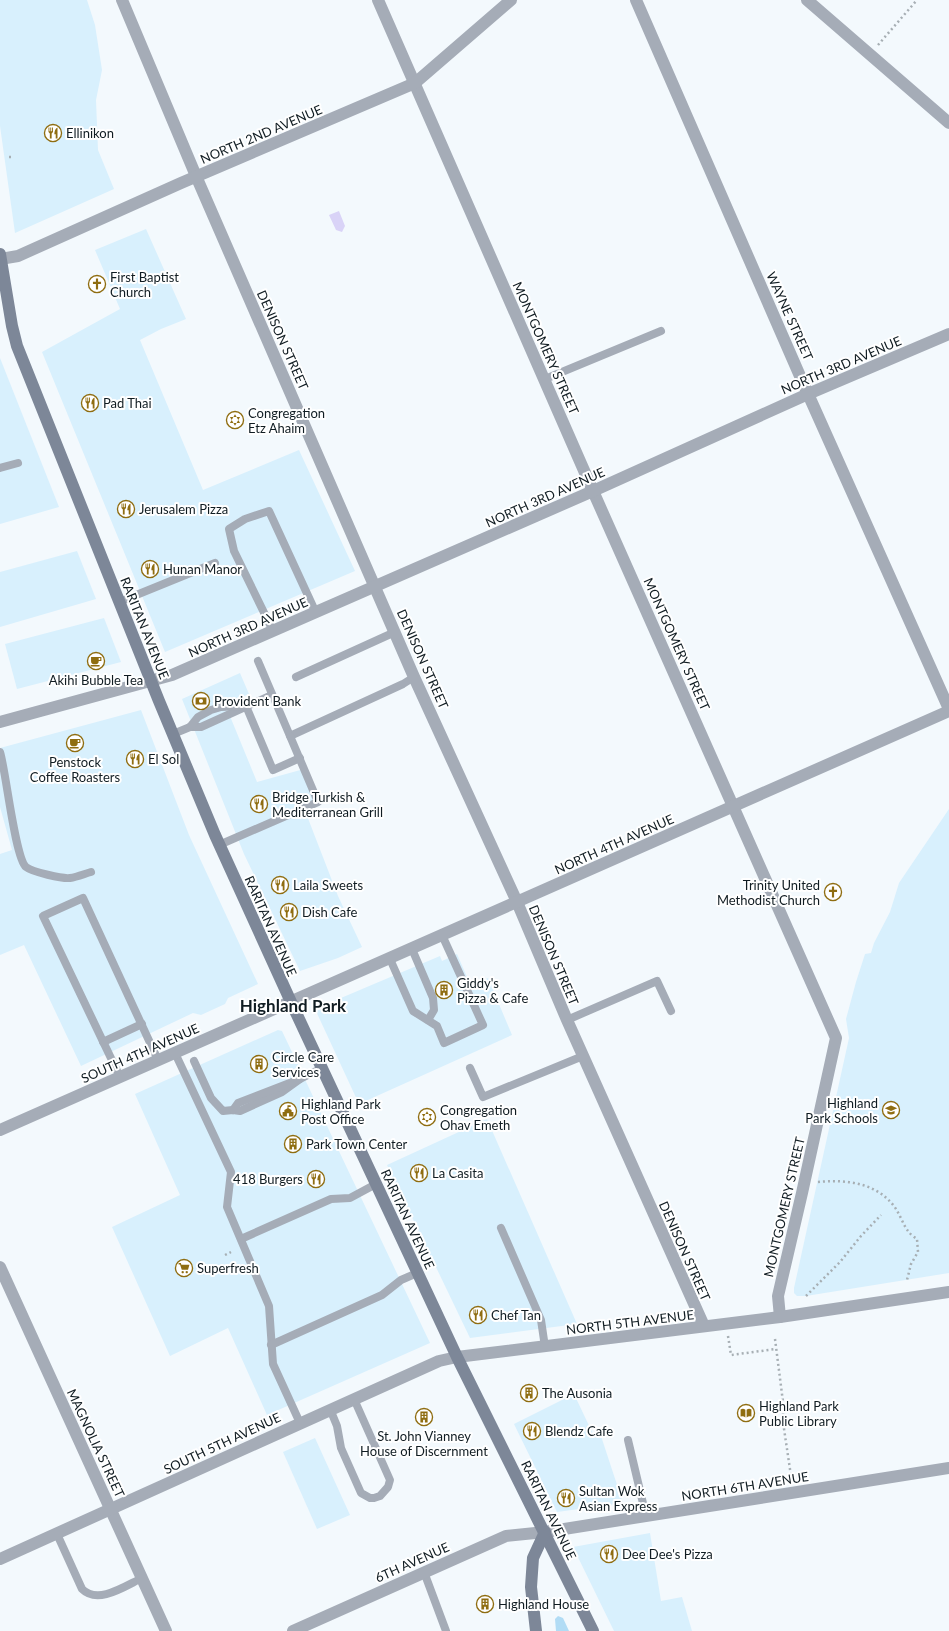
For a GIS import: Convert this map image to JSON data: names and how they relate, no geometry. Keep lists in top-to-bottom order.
{
  "streets": {
    "main road": ["RARITAN AVENUE"],
    "street": [
      "NORTH 2ND AVENUE",
      "WAYNE STREET",
      "DENISON STREET",
      "MONTGOMERY STREET",
      "NORTH 3RD AVENUE",
      "NORTH 4TH AVENUE",
      "SOUTH 4TH AVENUE",
      "NORTH 5TH AVENUE",
      "MAGNOLIA STREET",
      "SOUTH 5TH AVENUE",
      "NORTH 6TH AVENUE",
      "6TH AVENUE"
    ]
  },
  "crossings": [
    ["NORTH 2ND AVENUE", "DENISON STREET"],
    ["NORTH 2ND AVENUE", "MONTGOMERY STREET"],
    ["NORTH 2ND AVENUE", "RARITAN AVENUE"],
    ["WAYNE STREET", "NORTH 3RD AVENUE"],
    ["WAYNE STREET", "NORTH 4TH AVENUE"],
    ["DENISON STREET", "NORTH 3RD AVENUE"],
    ["DENISON STREET", "NORTH 4TH AVENUE"],
    ["DENISON STREET", "NORTH 5TH AVENUE"],
    ["MONTGOMERY STREET", "NORTH 3RD AVENUE"],
    ["MONTGOMERY STREET", "NORTH 4TH AVENUE"],
    ["MONTGOMERY STREET", "NORTH 5TH AVENUE"],
    ["NORTH 3RD AVENUE", "RARITAN AVENUE"],
    ["RARITAN AVENUE", "NORTH 4TH AVENUE"],
    ["RARITAN AVENUE", "SOUTH 4TH AVENUE"],
    ["RARITAN AVENUE", "NORTH 5TH AVENUE"],
    ["RARITAN AVENUE", "SOUTH 5TH AVENUE"],
    ["RARITAN AVENUE", "NORTH 6TH AVENUE"],
    ["RARITAN AVENUE", "6TH AVENUE"],
    ["NORTH 4TH AVENUE", "SOUTH 4TH AVENUE"],
    ["NORTH 5TH AVENUE", "SOUTH 5TH AVENUE"],
    ["MAGNOLIA STREET", "SOUTH 5TH AVENUE"],
    ["NORTH 6TH AVENUE", "6TH AVENUE"]
  ],
  "districts": ["Highland Park"],
  "places": {
    "restaurant": [
      "Ellinikon",
      "Pad Thai",
      "Jerusalem Pizza",
      "Hunan Manor",
      "El Sol",
      "Bridge Turkish & Mediterranean Grill",
      "Laila Sweets",
      "Dish Cafe",
      "La Casita",
      "418 Burgers",
      "Chef Tan",
      "Blendz Cafe",
      "Sultan Wok Asian Express",
      "Dee Dee's Pizza"
    ],
    "church": ["First Baptist Church", "Trinity United Methodist Church"],
    "synagogue": ["Congregation Etz Ahaim", "Congregation Ohav Emeth"],
    "cafe": ["Akihi Bubble Tea", "Penstock Coffee Roasters"],
    "bank": ["Provident Bank"],
    "building": [
      "Giddy's Pizza & Cafe",
      "Circle Care Services",
      "Park Town Center",
      "The Ausonia",
      "St. John Vianney House of Discernment",
      "Highland House"
    ],
    "school or university": ["Highland Park Schools"],
    "public building": ["Highland Park Post Office"],
    "supermarket": ["Superfresh"],
    "library": ["Highland Park Public Library"]
  }
}
